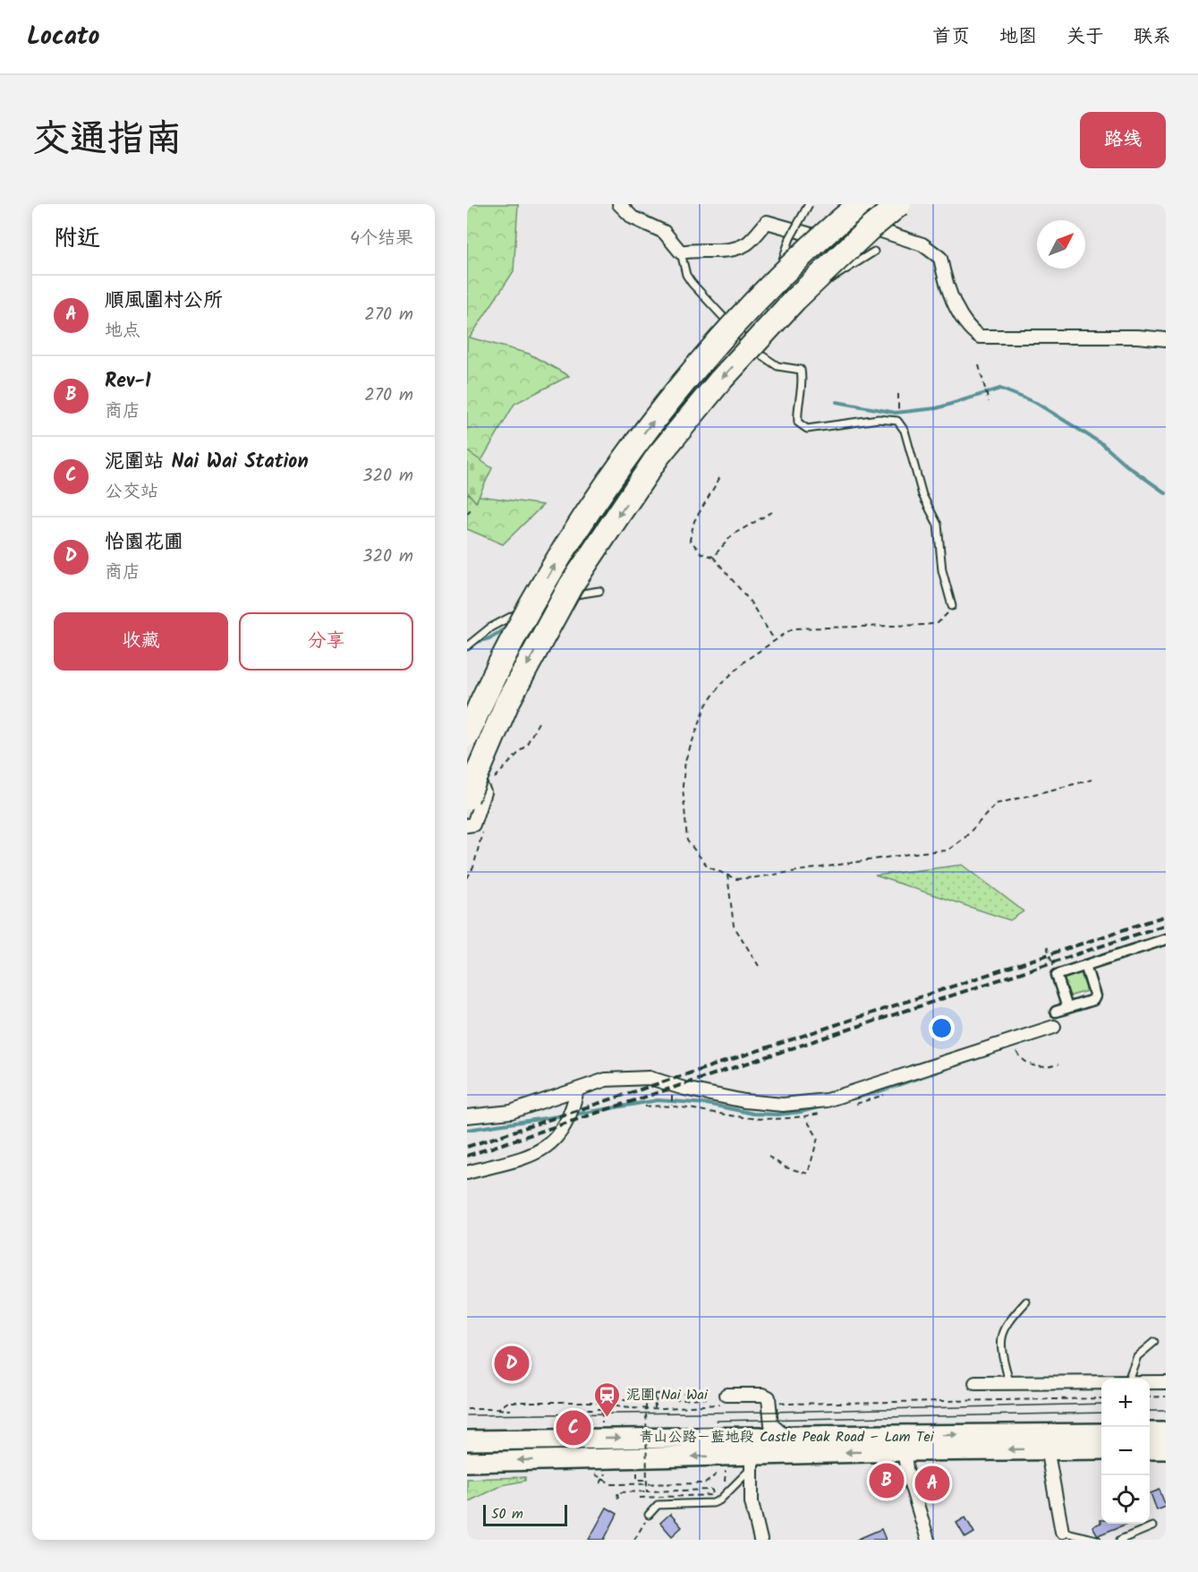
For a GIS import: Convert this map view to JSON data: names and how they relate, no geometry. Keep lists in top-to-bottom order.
{
  "streets": {
    "main road": ["青山公路－藍地段 Castle Peak Road – Lam Tei"]
  },
  "places": {
    "station": ["泥圍 Nai Wai"]
  },
  "scale_bar": "50 m",
  "north": "top right",
  "page": {
    "header": "Locato",
    "nav": [
      "首页",
      "地图",
      "关于",
      "联系"
    ],
    "title": "交通指南",
    "buttons": [
      "路线",
      ["收藏", "分享"]
    ],
    "heading": ["附近", "4个结果"],
    "list": [
      {
        "mark": "A",
        "name": "順風圍村公所",
        "note": "地点",
        "value": "270 m"
      },
      {
        "mark": "B",
        "name": "Rev-1",
        "note": "商店",
        "value": "270 m"
      },
      {
        "mark": "C",
        "name": "泥圍站 Nai Wai Station",
        "note": "公交站",
        "value": "320 m"
      },
      {
        "mark": "D",
        "name": "怡園花圃",
        "note": "商店",
        "value": "320 m"
      }
    ],
    "pins": [
      "D",
      "C",
      "B",
      "A"
    ],
    "map_buttons": ["+", "−"],
    "scale": "50 m"
  }
}
